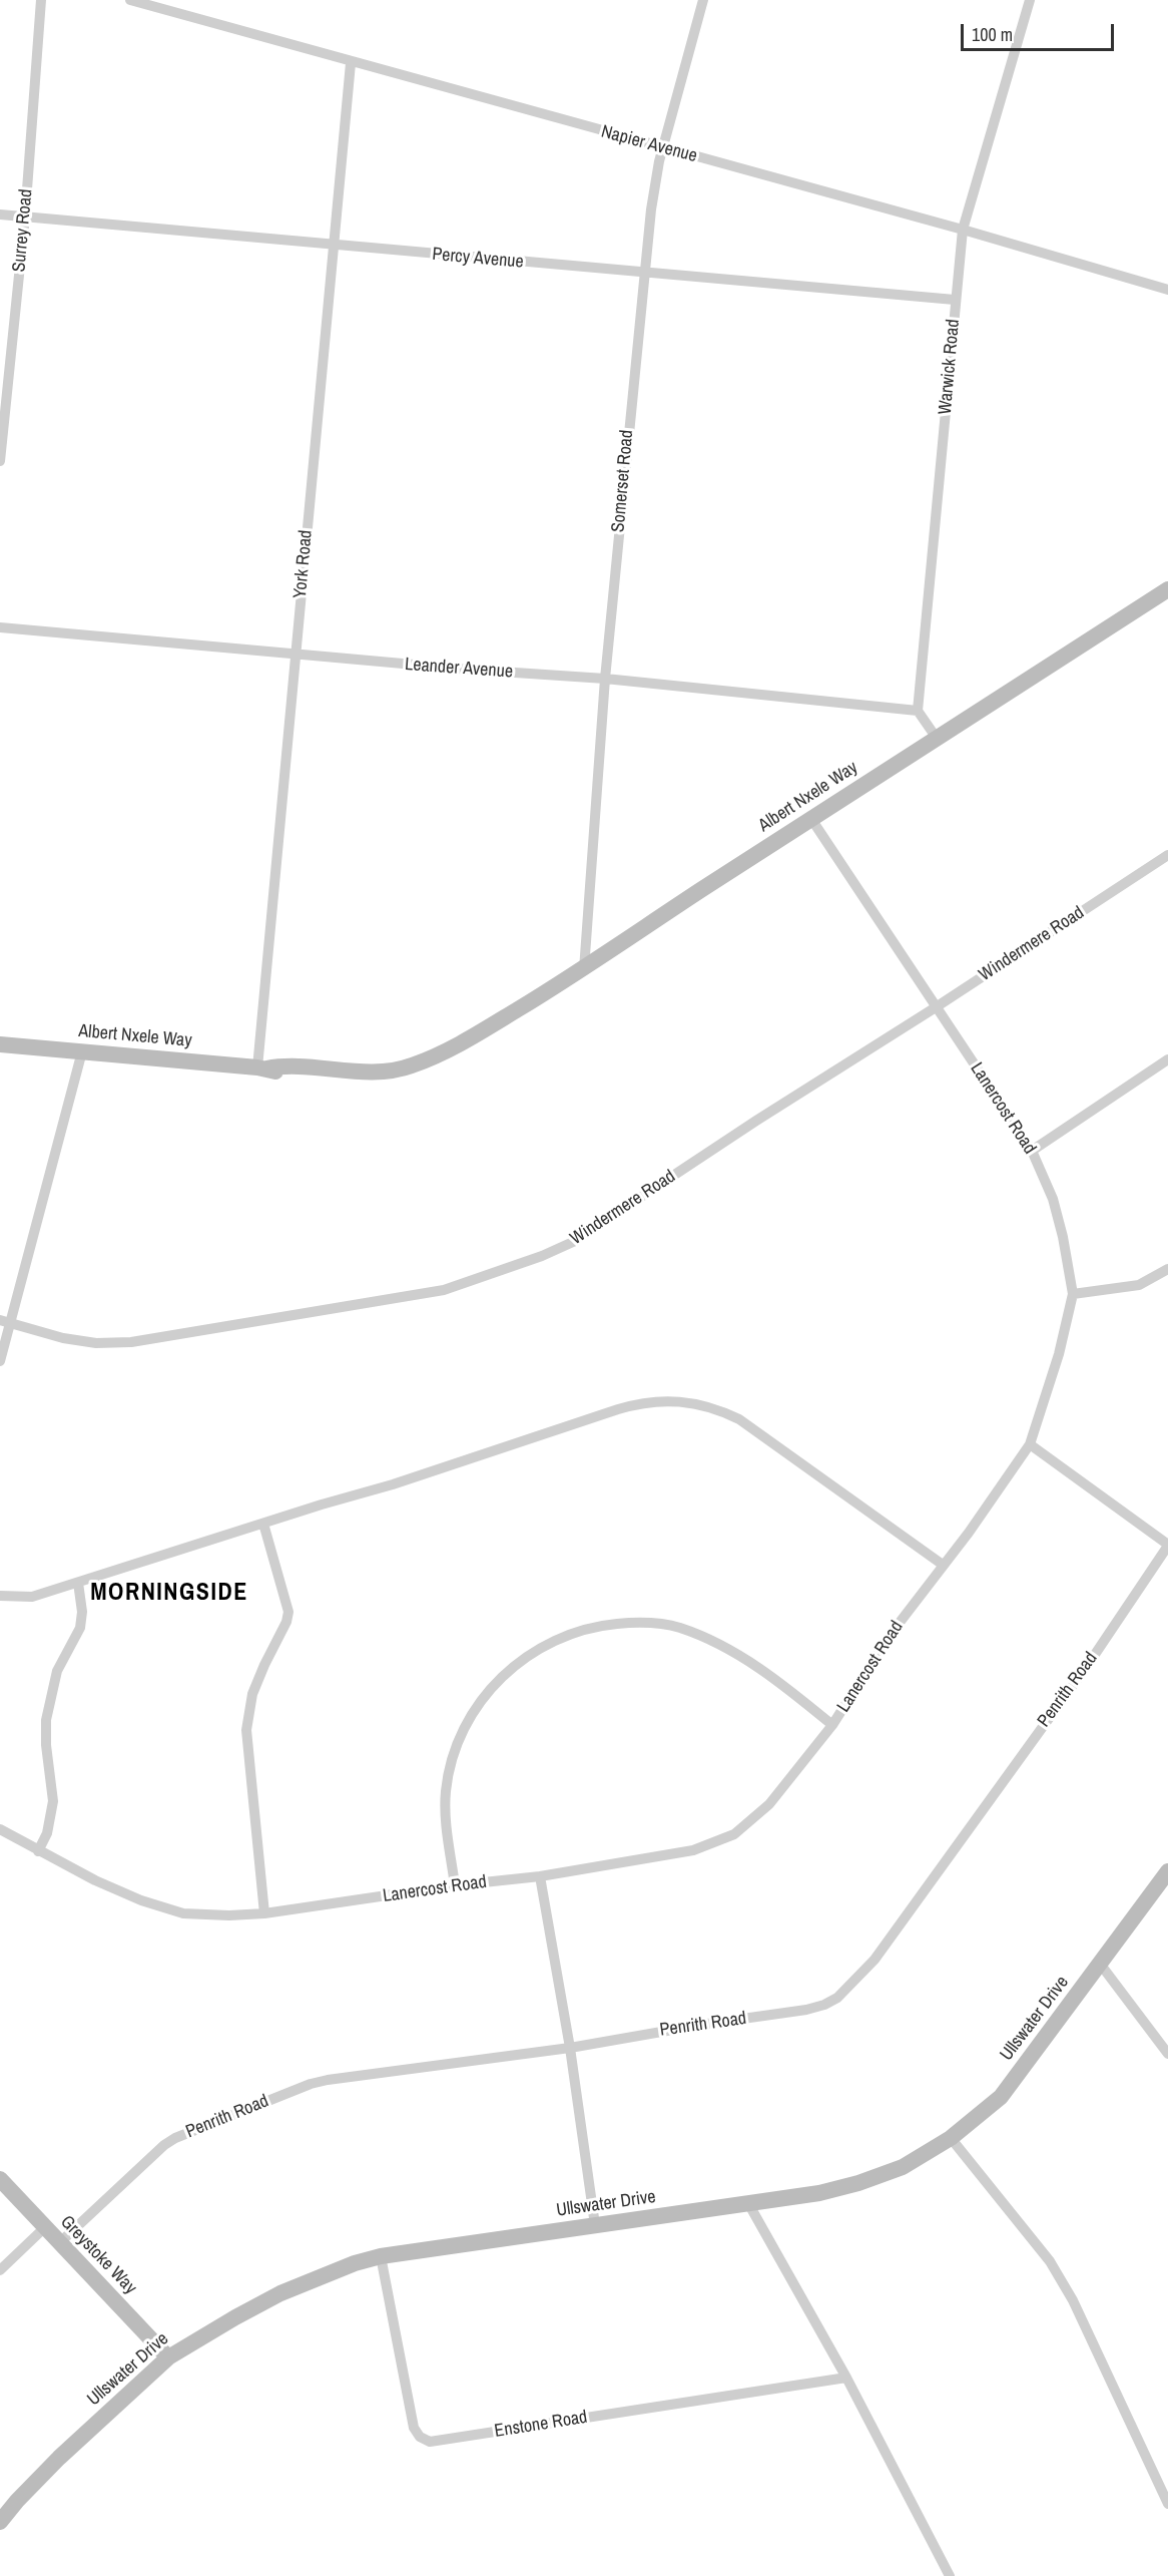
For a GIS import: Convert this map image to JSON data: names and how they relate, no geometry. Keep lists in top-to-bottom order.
{
  "streets": {
    "street": [
      "Napier Avenue",
      "Surrey Road",
      "Percy Avenue",
      "Warwick Road",
      "Somerset Road",
      "York Road",
      "Leander Avenue",
      "Albert Nxele Way",
      "Windermere Road",
      "Lanercost Road",
      "Penrith Road",
      "Ullswater Drive",
      "Greystoke Way",
      "Enstone Road"
    ]
  },
  "crossings": [
    ["Napier Avenue", "Warwick Road"],
    ["Napier Avenue", "Somerset Road"],
    ["Napier Avenue", "York Road"],
    ["Surrey Road", "Percy Avenue"],
    ["Percy Avenue", "Warwick Road"],
    ["Percy Avenue", "Somerset Road"],
    ["Percy Avenue", "York Road"],
    ["Warwick Road", "Leander Avenue"],
    ["Somerset Road", "Leander Avenue"],
    ["Somerset Road", "Albert Nxele Way"],
    ["York Road", "Leander Avenue"],
    ["York Road", "Albert Nxele Way"],
    ["Albert Nxele Way", "Lanercost Road"],
    ["Windermere Road", "Lanercost Road"],
    ["Penrith Road", "Greystoke Way"],
    ["Ullswater Drive", "Greystoke Way"],
    ["Ullswater Drive", "Enstone Road"]
  ],
  "districts": ["MORNINGSIDE"],
  "scale_bar": "100 m"
}
